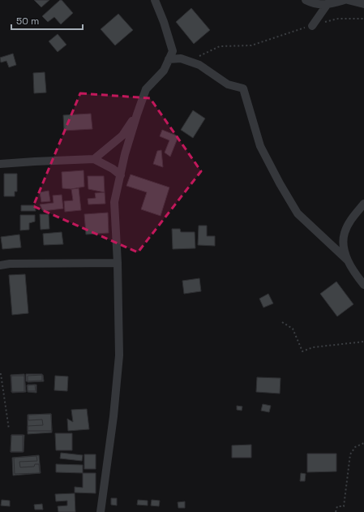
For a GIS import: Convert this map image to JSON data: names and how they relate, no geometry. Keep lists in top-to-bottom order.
{
  "scale_bar": "50 m"
}
